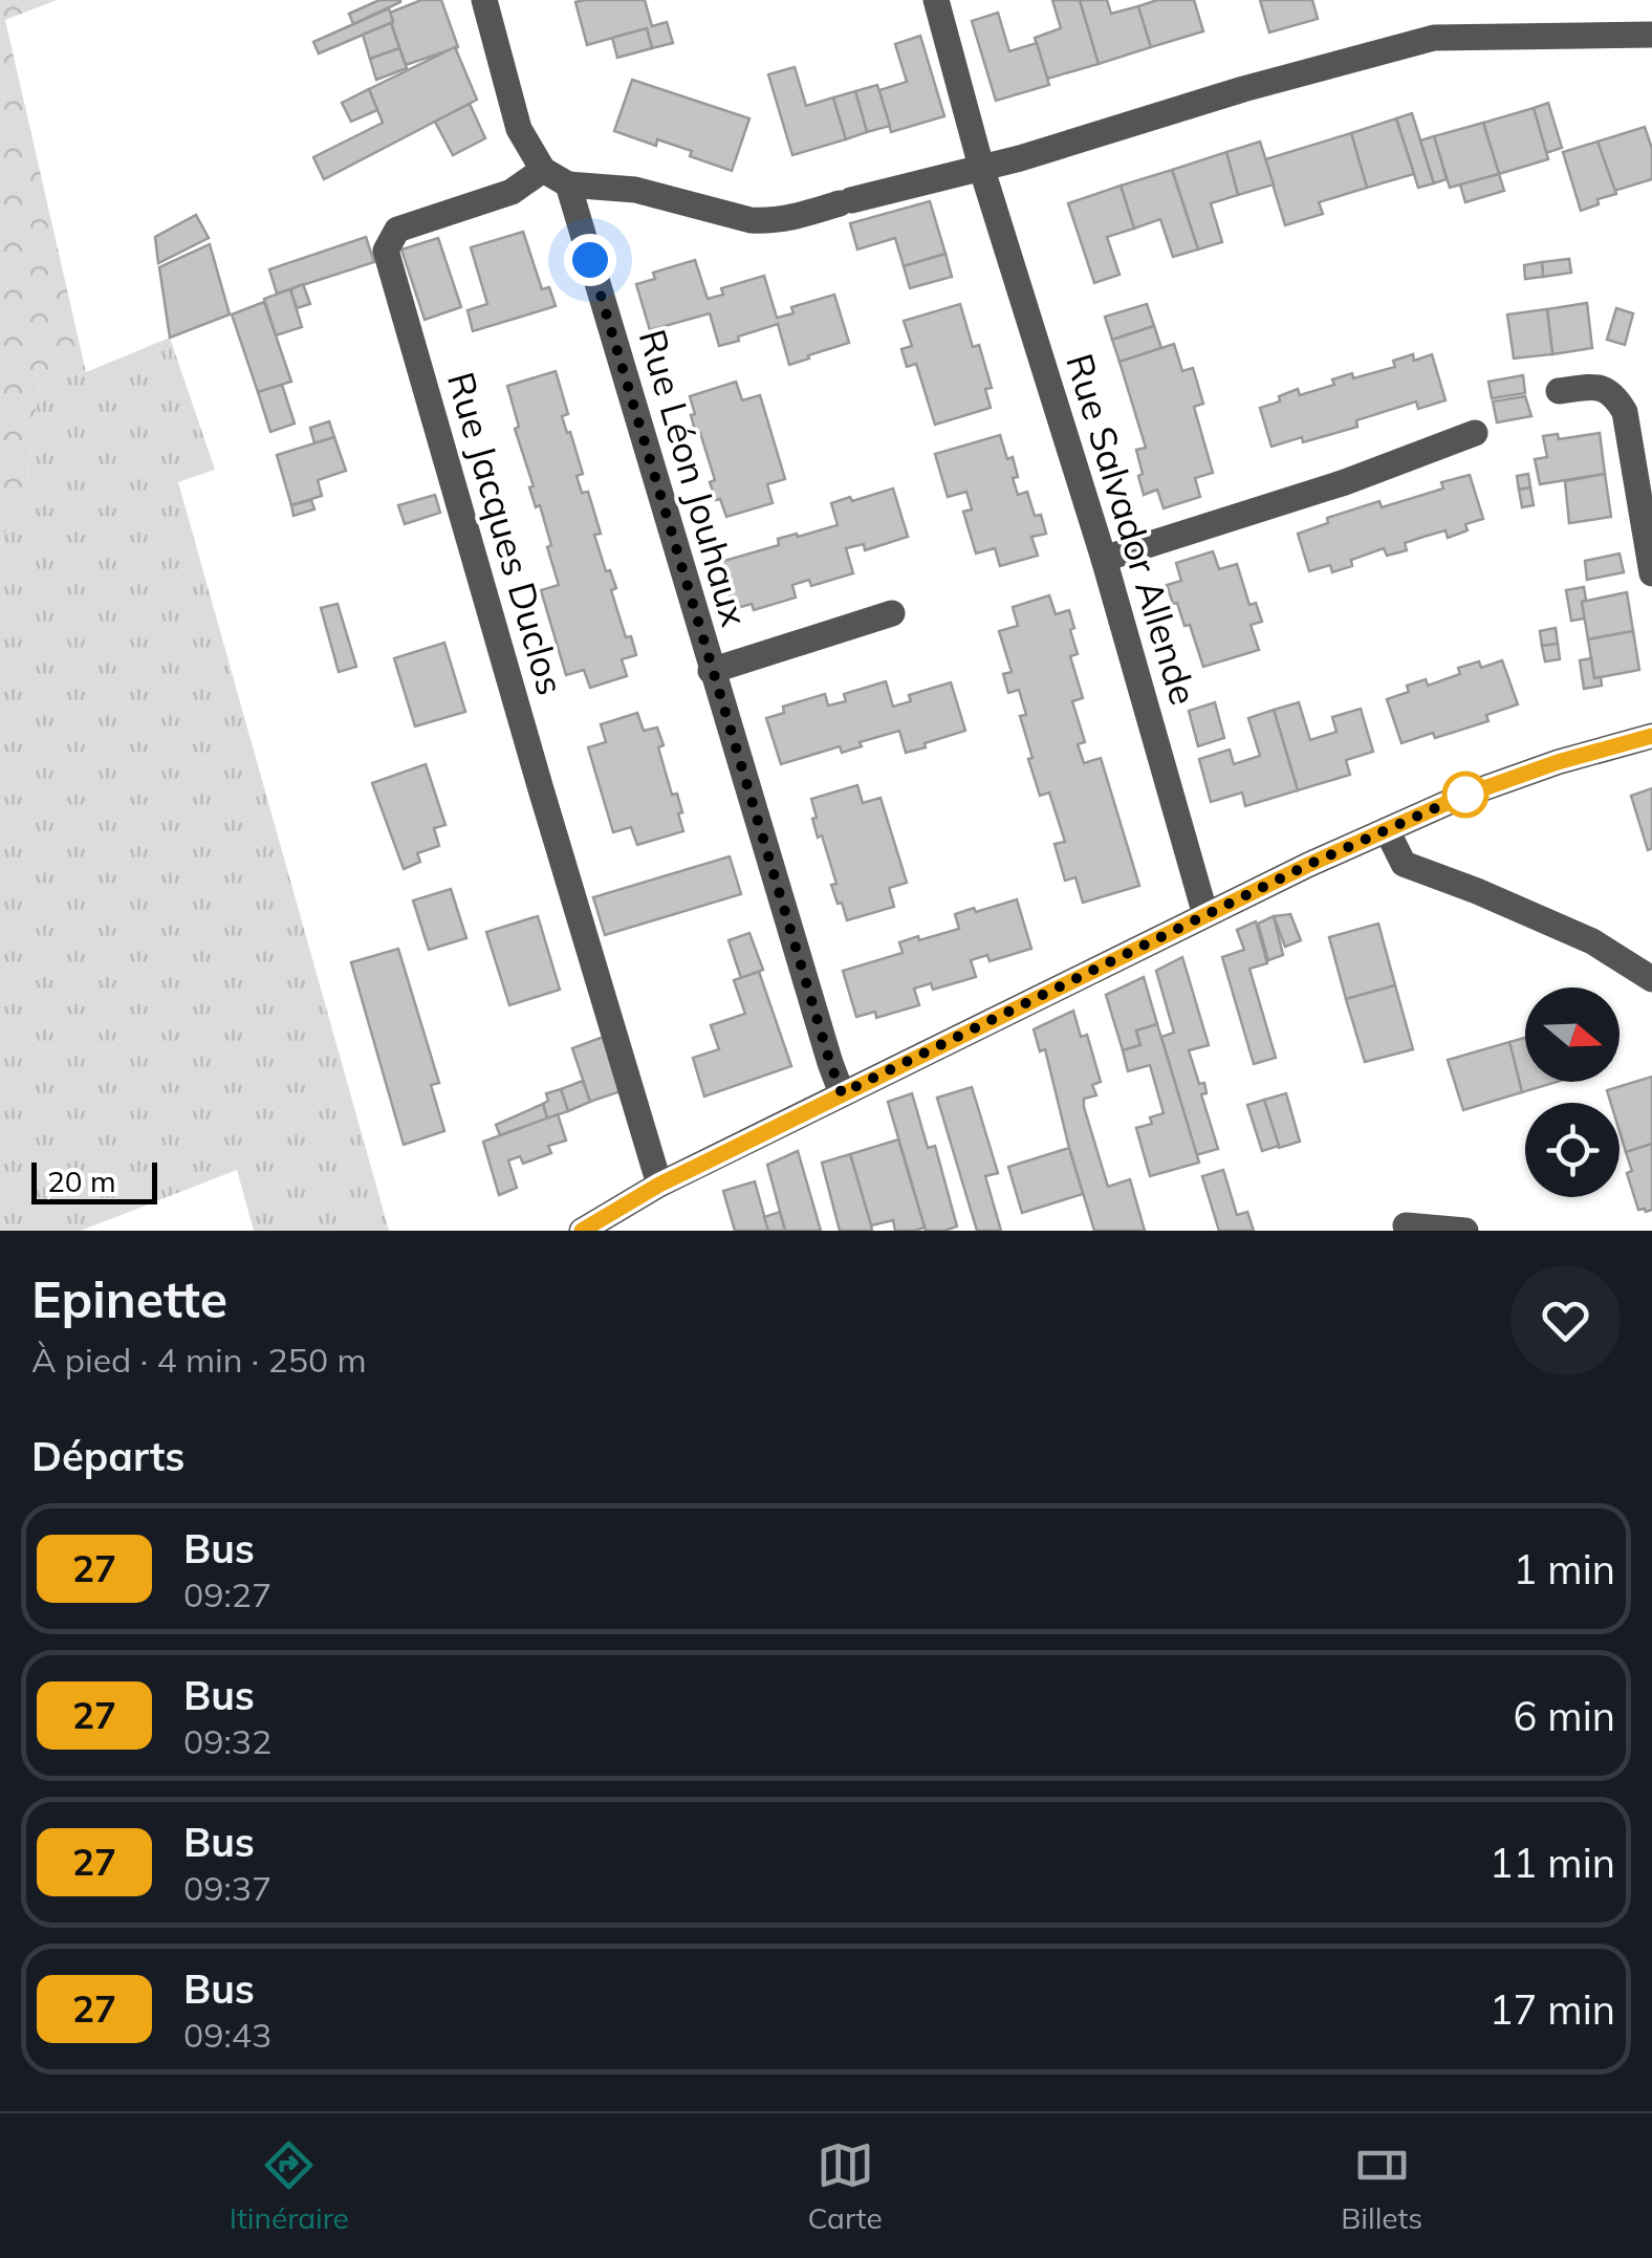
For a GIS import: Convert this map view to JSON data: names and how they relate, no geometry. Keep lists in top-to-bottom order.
{
  "streets": {
    "street": ["Rue Léon Jouhaux", "Rue Salvador Allende", "Rue Jacques Duclos"]
  },
  "lines": ["bus line 27"],
  "scale_bar": "20 m",
  "north": "right",
  "page": {
    "scale": "20 m",
    "heading": [
      ["Epinette", "À pied · 4 min · 250 m"],
      "Départs"
    ],
    "list": [
      {
        "mark": "27",
        "name": "Bus",
        "note": "09:27",
        "value": "1 min"
      },
      {
        "mark": "27",
        "name": "Bus",
        "note": "09:32",
        "value": "6 min"
      },
      {
        "mark": "27",
        "name": "Bus",
        "note": "09:37",
        "value": "11 min"
      },
      {
        "mark": "27",
        "name": "Bus",
        "note": "09:43",
        "value": "17 min"
      }
    ],
    "tabs": ["Itinéraire", "Carte", "Billets"]
  }
}
